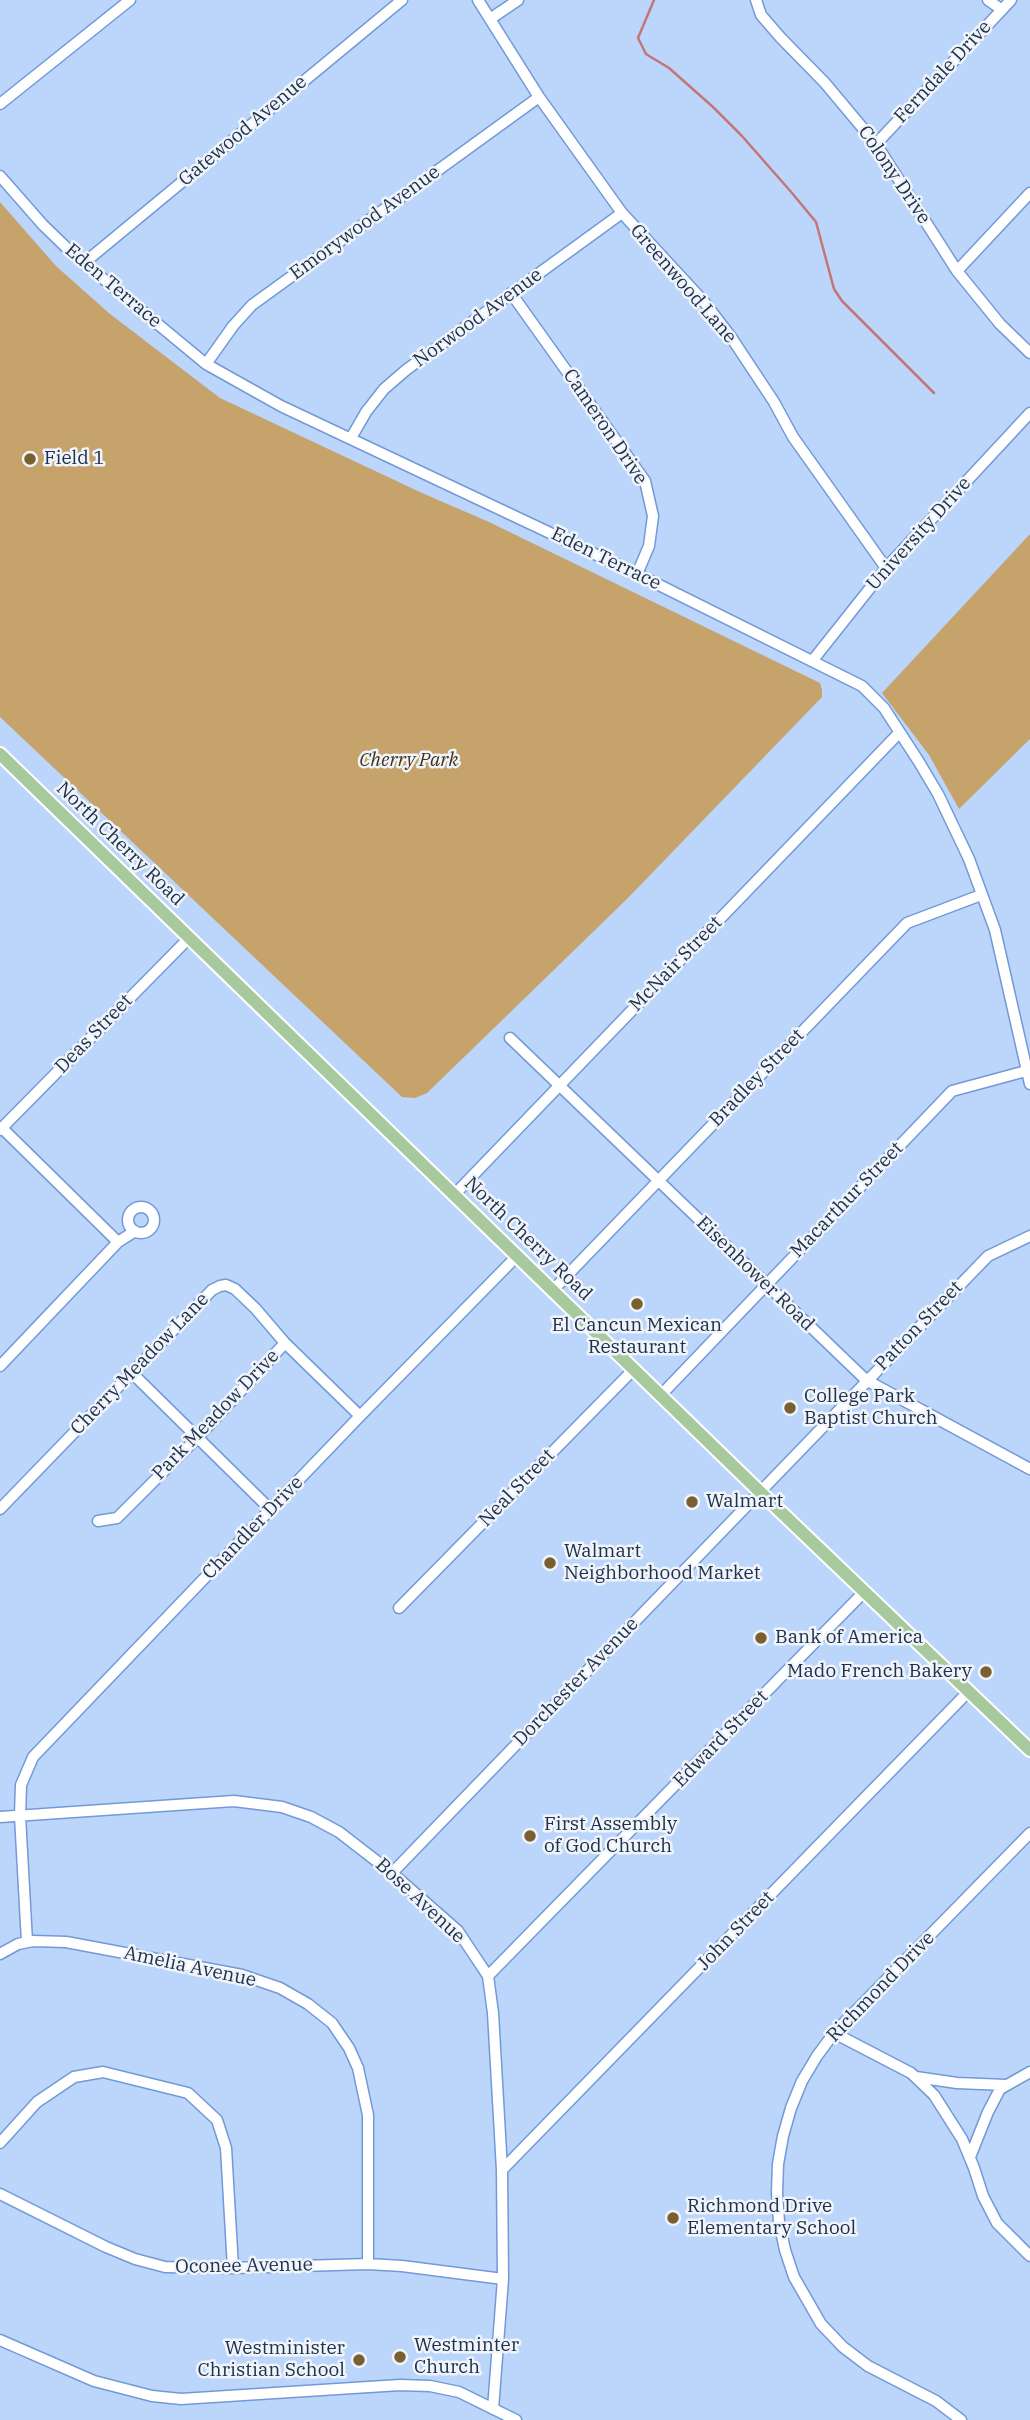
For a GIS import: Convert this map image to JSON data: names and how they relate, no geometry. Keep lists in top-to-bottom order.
{
  "streets": {
    "main road": ["North Cherry Road"],
    "street": [
      "Ferndale Drive",
      "Gatewood Avenue",
      "Colony Drive",
      "Emorywood Avenue",
      "Greenwood Lane",
      "Eden Terrace",
      "Norwood Avenue",
      "Cameron Drive",
      "University Drive",
      "McNair Street",
      "Deas Street",
      "Bradley Street",
      "Macarthur Street",
      "Eisenhower Road",
      "Patton Street",
      "Cherry Meadow Lane",
      "Park Meadow Drive",
      "Neal Street",
      "Chandler Drive",
      "Dorchester Avenue",
      "Edward Street",
      "Bose Avenue",
      "John Street",
      "Amelia Avenue",
      "Richmond Drive",
      "Oconee Avenue"
    ]
  },
  "crossings": [
    ["Ferndale Drive", "Colony Drive"],
    ["Gatewood Avenue", "Eden Terrace"],
    ["Emorywood Avenue", "Greenwood Lane"],
    ["Emorywood Avenue", "Eden Terrace"],
    ["Greenwood Lane", "Norwood Avenue"],
    ["Greenwood Lane", "University Drive"],
    ["Eden Terrace", "Norwood Avenue"],
    ["Eden Terrace", "Cameron Drive"],
    ["Eden Terrace", "University Drive"],
    ["Eden Terrace", "McNair Street"],
    ["Eden Terrace", "Bradley Street"],
    ["Eden Terrace", "Macarthur Street"],
    ["Norwood Avenue", "Cameron Drive"],
    ["North Cherry Road", "McNair Street"],
    ["North Cherry Road", "Deas Street"],
    ["North Cherry Road", "Bradley Street"],
    ["North Cherry Road", "Macarthur Street"],
    ["North Cherry Road", "Patton Street"],
    ["North Cherry Road", "Neal Street"],
    ["North Cherry Road", "Chandler Drive"],
    ["North Cherry Road", "Dorchester Avenue"],
    ["North Cherry Road", "Edward Street"],
    ["North Cherry Road", "John Street"],
    ["McNair Street", "Eisenhower Road"],
    ["Bradley Street", "Eisenhower Road"],
    ["Macarthur Street", "Eisenhower Road"],
    ["Eisenhower Road", "Patton Street"],
    ["Patton Street", "Dorchester Avenue"],
    ["Cherry Meadow Lane", "Park Meadow Drive"],
    ["Park Meadow Drive", "Chandler Drive"],
    ["Chandler Drive", "Bose Avenue"],
    ["Chandler Drive", "Amelia Avenue"],
    ["Dorchester Avenue", "Bose Avenue"],
    ["Edward Street", "Bose Avenue"],
    ["Bose Avenue", "John Street"],
    ["Bose Avenue", "Oconee Avenue"],
    ["Amelia Avenue", "Oconee Avenue"]
  ],
  "parks": ["Cherry Park"],
  "places": [
    "Field 1",
    "El Cancun Mexican Restaurant",
    "College Park Baptist Church",
    "Walmart",
    "Walmart Neighborhood Market",
    "Bank of America",
    "Mado French Bakery",
    "First Assembly of God Church",
    "Richmond Drive Elementary School",
    "Westminter Church",
    "Westminister Christian School"
  ]
}
